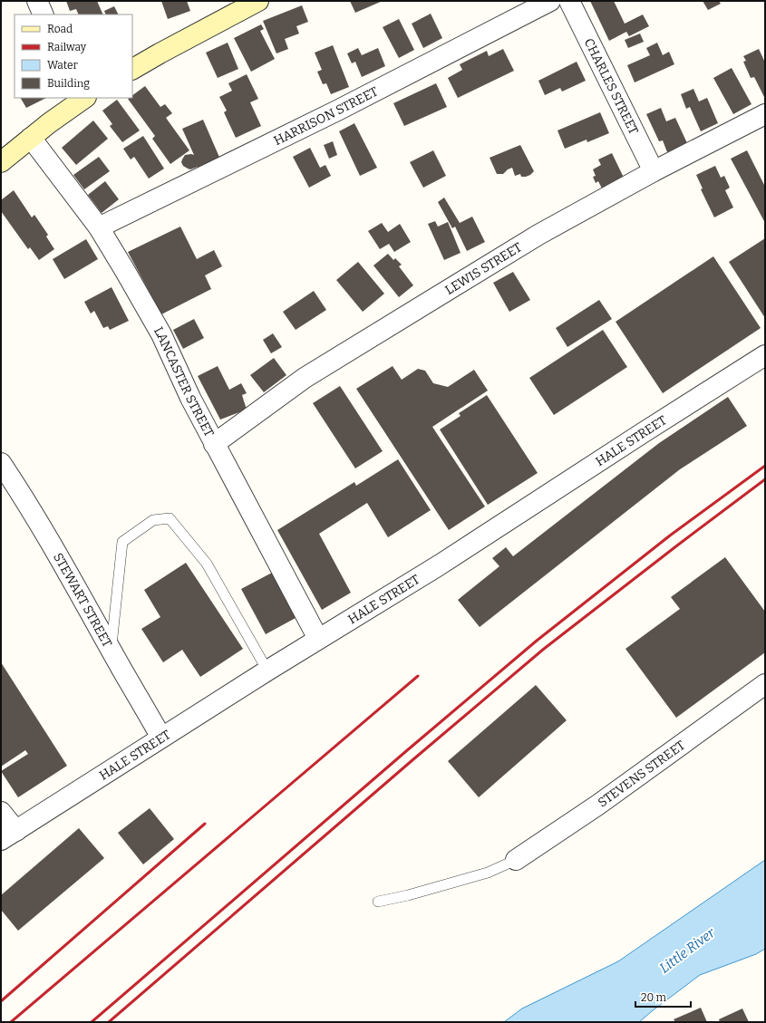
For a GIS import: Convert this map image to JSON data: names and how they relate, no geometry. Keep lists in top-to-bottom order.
{
  "streets": {
    "street": [
      "CHARLES STREET",
      "HARRISON STREET",
      "LEWIS STREET",
      "LANCASTER STREET",
      "HALE STREET",
      "STEWART STREET",
      "STEVENS STREET"
    ]
  },
  "crossings": [
    ["CHARLES STREET", "LEWIS STREET"],
    ["HARRISON STREET", "LANCASTER STREET"],
    ["LEWIS STREET", "LANCASTER STREET"],
    ["LANCASTER STREET", "HALE STREET"],
    ["HALE STREET", "STEWART STREET"]
  ],
  "water": ["Little River"],
  "legend": [
    "Road",
    "Railway",
    "Water",
    "Building"
  ],
  "scale_bar": "20 m"
}
